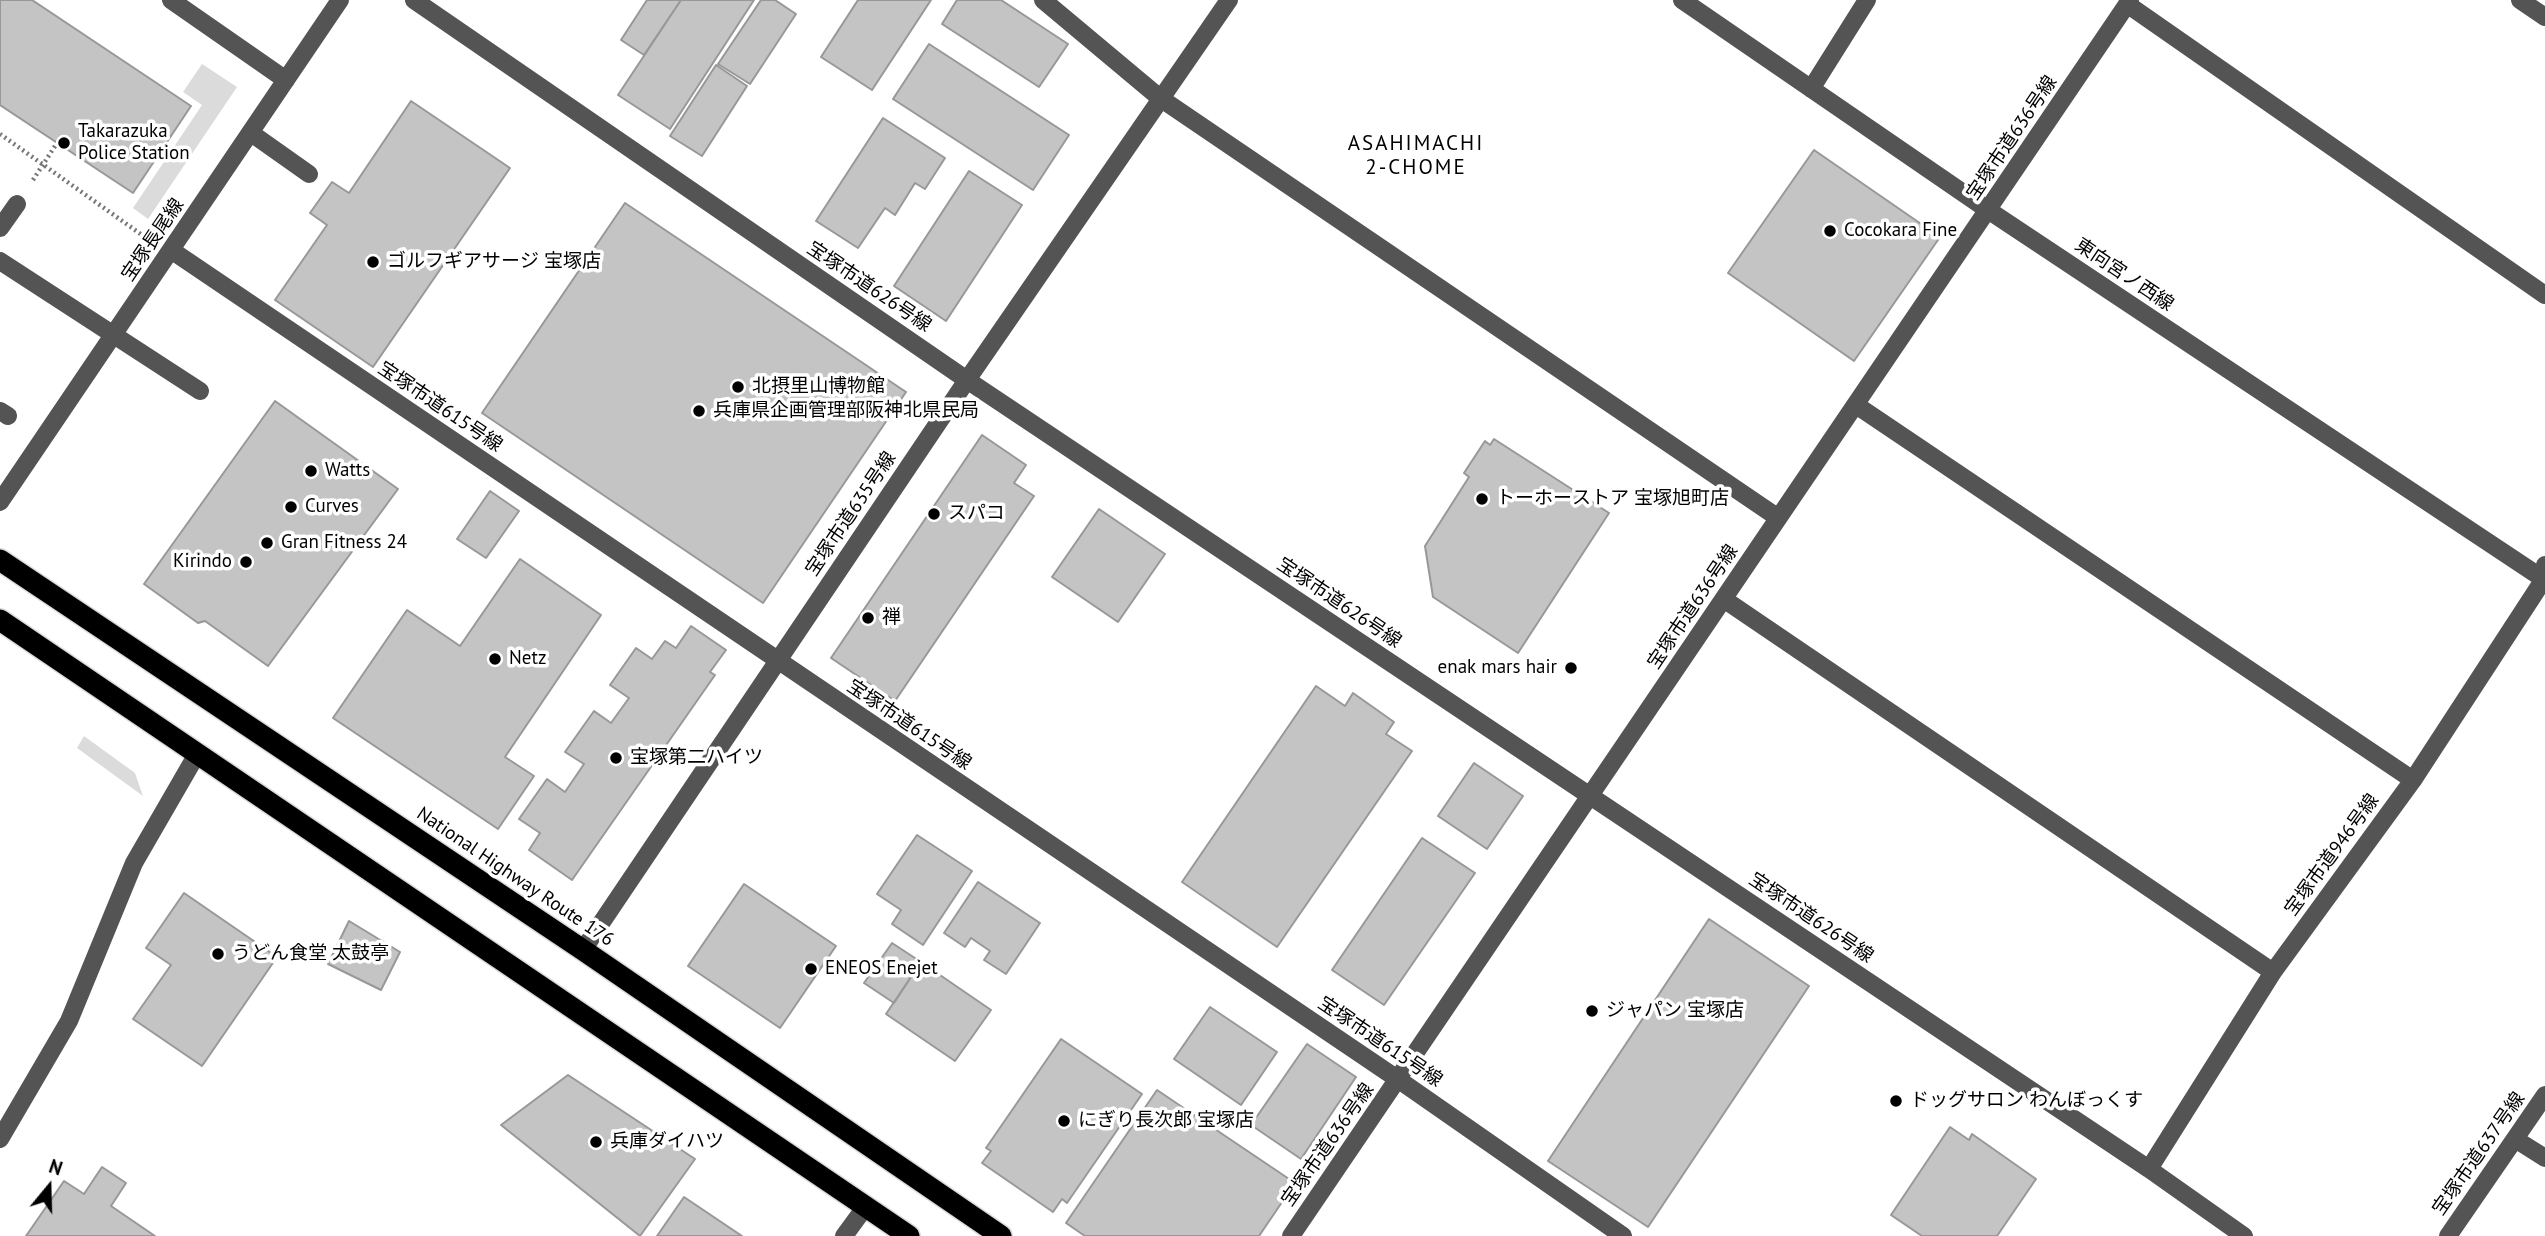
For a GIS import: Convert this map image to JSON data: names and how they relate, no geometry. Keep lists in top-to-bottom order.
{
  "streets": {
    "highway": ["National Highway Route 176"],
    "street": [
      "宝塚市道636号線",
      "宝塚長尾線",
      "東向宮ノ西線",
      "宝塚市道626号線",
      "宝塚市道615号線",
      "宝塚市道635号線",
      "宝塚市道946号線",
      "宝塚市道637号線"
    ]
  },
  "crossings": [
    ["宝塚市道636号線", "東向宮ノ西線"],
    ["宝塚市道636号線", "宝塚市道626号線"],
    ["宝塚市道636号線", "宝塚市道615号線"],
    ["宝塚長尾線", "宝塚市道615号線"],
    ["東向宮ノ西線", "宝塚市道946号線"],
    ["宝塚市道626号線", "宝塚市道635号線"],
    ["宝塚市道626号線", "宝塚市道946号線"],
    ["宝塚市道615号線", "宝塚市道635号線"],
    ["宝塚市道635号線", "National Highway Route 176"]
  ],
  "districts": ["ASAHIMACHI 2-CHOME"],
  "places": [
    "Takarazuka Police Station",
    "Cocokara Fine",
    "ゴルフギアサージ 宝塚店",
    "北摂里山博物館",
    "兵庫県企画管理部阪神北県民局",
    "Watts",
    "トーホーストア 宝塚旭町店",
    "Curves",
    "スパコ",
    "Gran Fitness 24",
    "Kirindo",
    "禅",
    "Netz",
    "enak mars hair",
    "宝塚第二ハイツ",
    "うどん食堂 太鼓亭",
    "ENEOS Enejet",
    "ジャパン 宝塚店",
    "ドッグサロン わんぼっくす",
    "にぎり長次郎 宝塚店",
    "兵庫ダイハツ"
  ],
  "north": "top"
}
